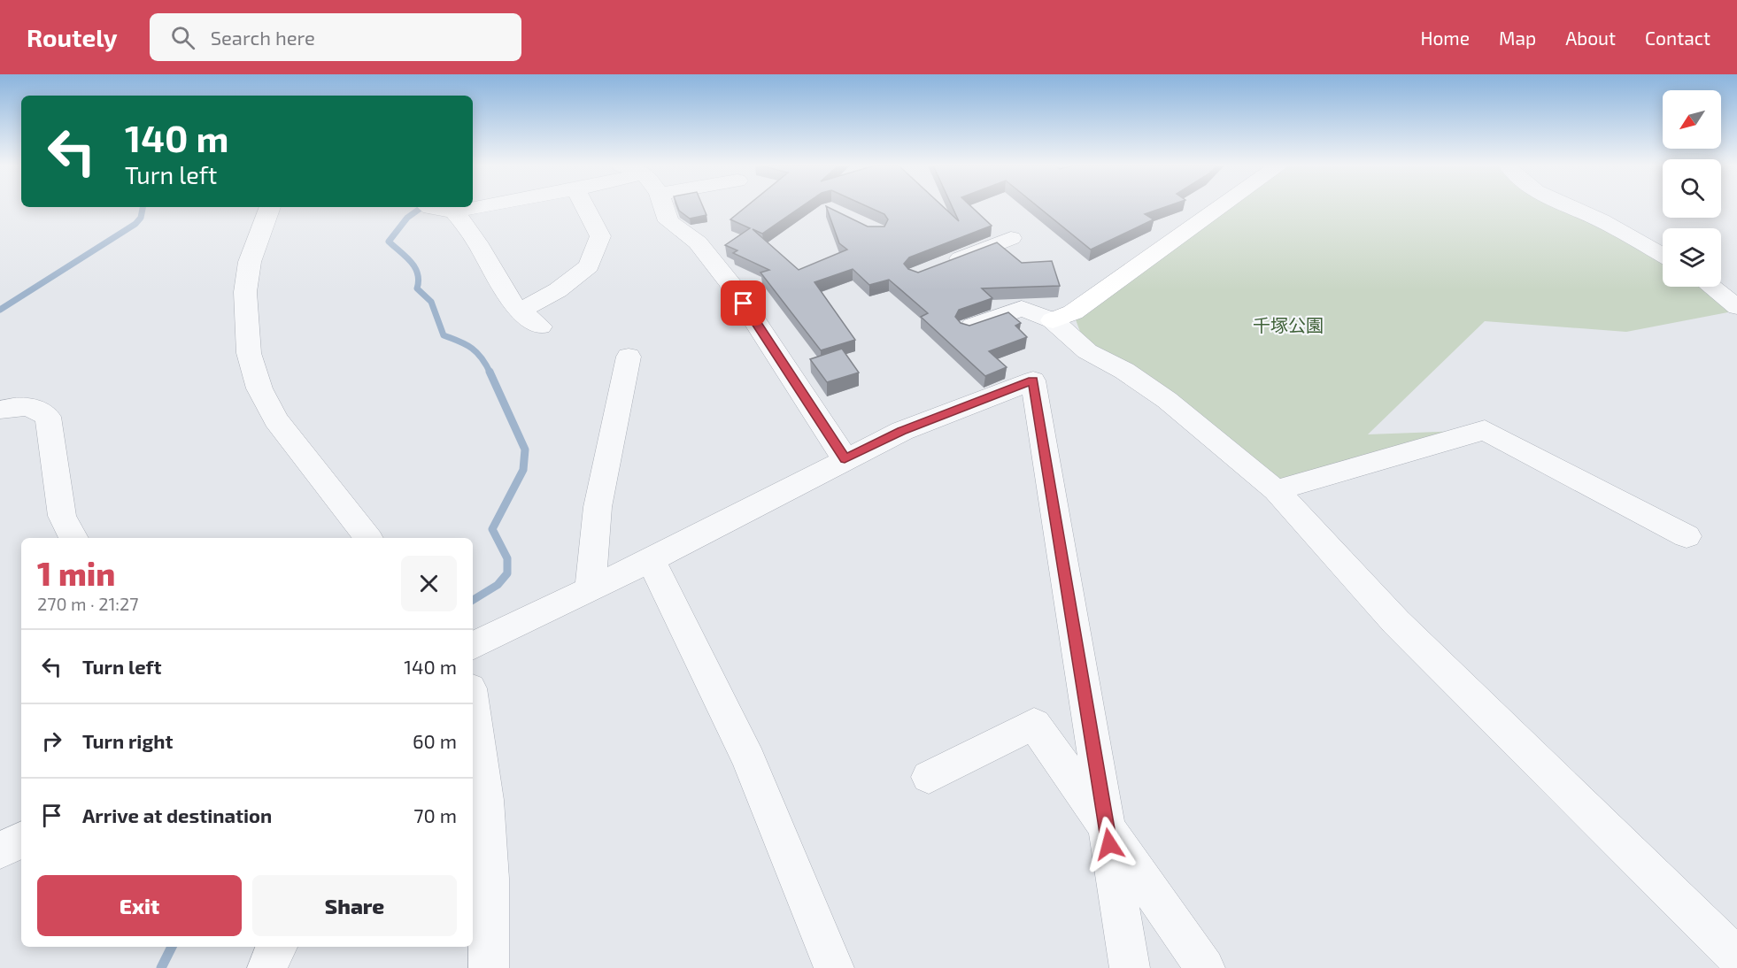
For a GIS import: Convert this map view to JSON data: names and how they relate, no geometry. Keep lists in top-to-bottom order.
{
  "parks": ["千塚公園"],
  "north": "bottom left",
  "page": {
    "header": "Routely",
    "search": "Search here",
    "nav": [
      "Home",
      "Map",
      "About",
      "Contact"
    ],
    "turn": ["140 m", "Turn left"],
    "heading": ["1 min", "270 m · 21:27"],
    "list": [
      {
        "name": "Turn left",
        "value": "140 m"
      },
      {
        "name": "Turn right",
        "value": "60 m"
      },
      {
        "name": "Arrive at destination",
        "value": "70 m"
      }
    ],
    "buttons": ["Exit", "Share"]
  }
}
